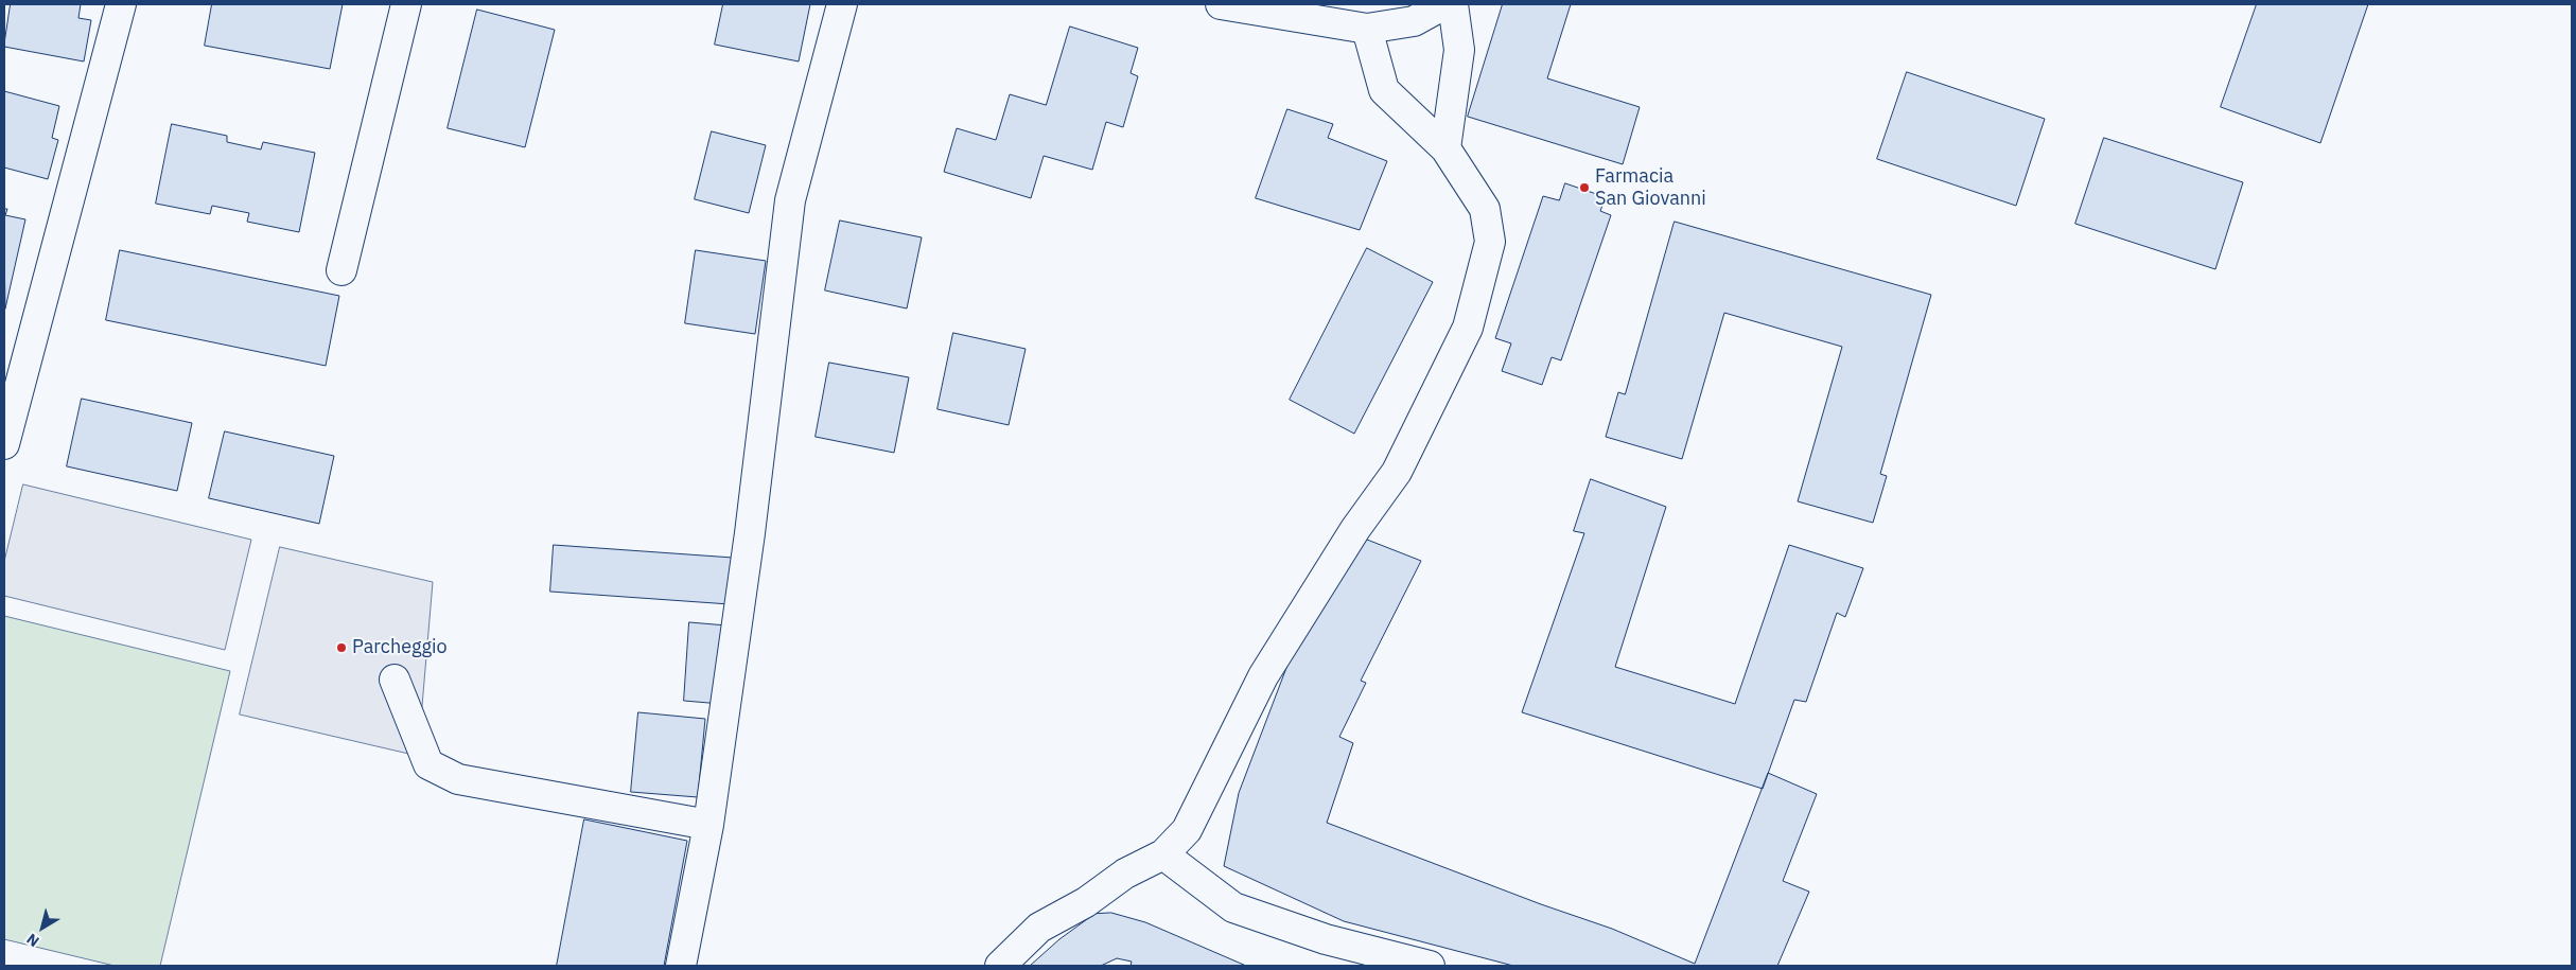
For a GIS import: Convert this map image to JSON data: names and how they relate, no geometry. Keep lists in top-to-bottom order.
{
  "places": ["Farmacia San Giovanni", "Parcheggio"],
  "north": "bottom left"
}
